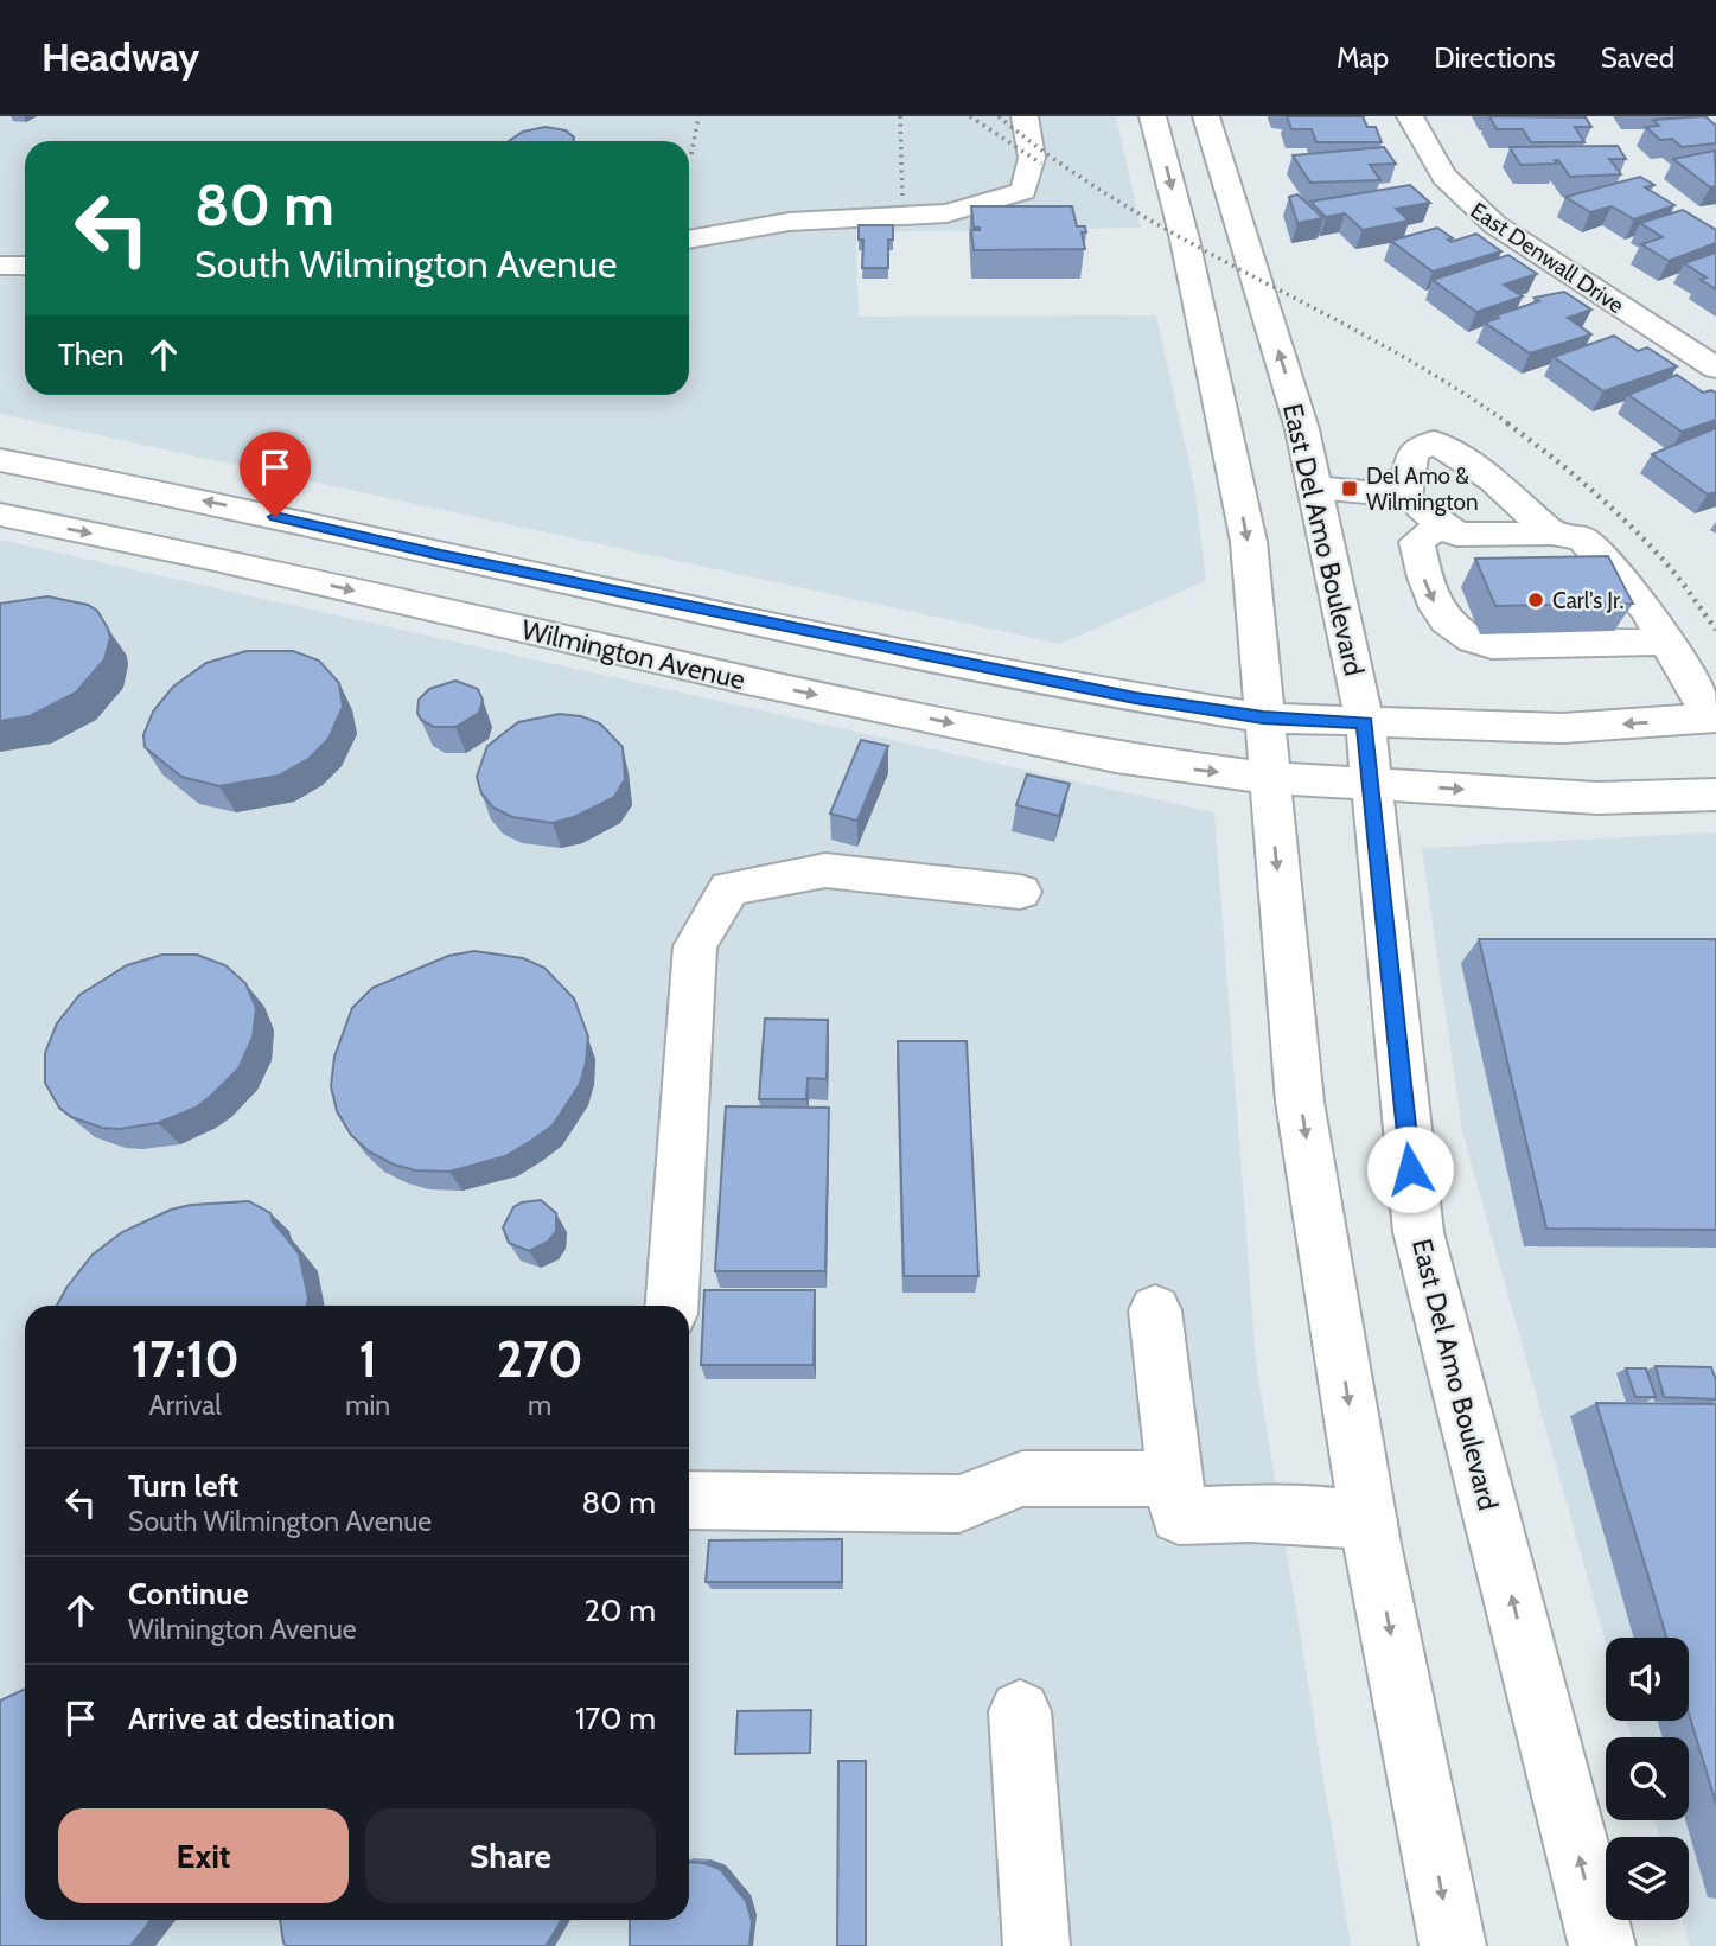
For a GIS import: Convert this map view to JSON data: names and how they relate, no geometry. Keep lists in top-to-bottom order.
{
  "streets": {
    "main road": ["East Denwall Drive", "East Del Amo Boulevard", "Wilmington Avenue"]
  },
  "crossings": [
    ["East Del Amo Boulevard", "Wilmington Avenue"]
  ],
  "places": {
    "transit": ["Del Amo & Wilmington"],
    "other": ["Carl's Jr."]
  },
  "page": {
    "header": "Headway",
    "nav": ["Map", "Directions", "Saved"],
    "turn": ["80 m", "South Wilmington Avenue"],
    "then": "Then",
    "eta": [
      "17:10",
      "Arrival",
      "1",
      "min",
      "270",
      "m"
    ],
    "list": [
      {
        "name": "Turn left",
        "note": "South Wilmington Avenue",
        "value": "80 m"
      },
      {
        "name": "Continue",
        "note": "Wilmington Avenue",
        "value": "20 m"
      },
      {
        "name": "Arrive at destination",
        "value": "170 m"
      }
    ],
    "buttons": ["Exit", "Share"]
  }
}
